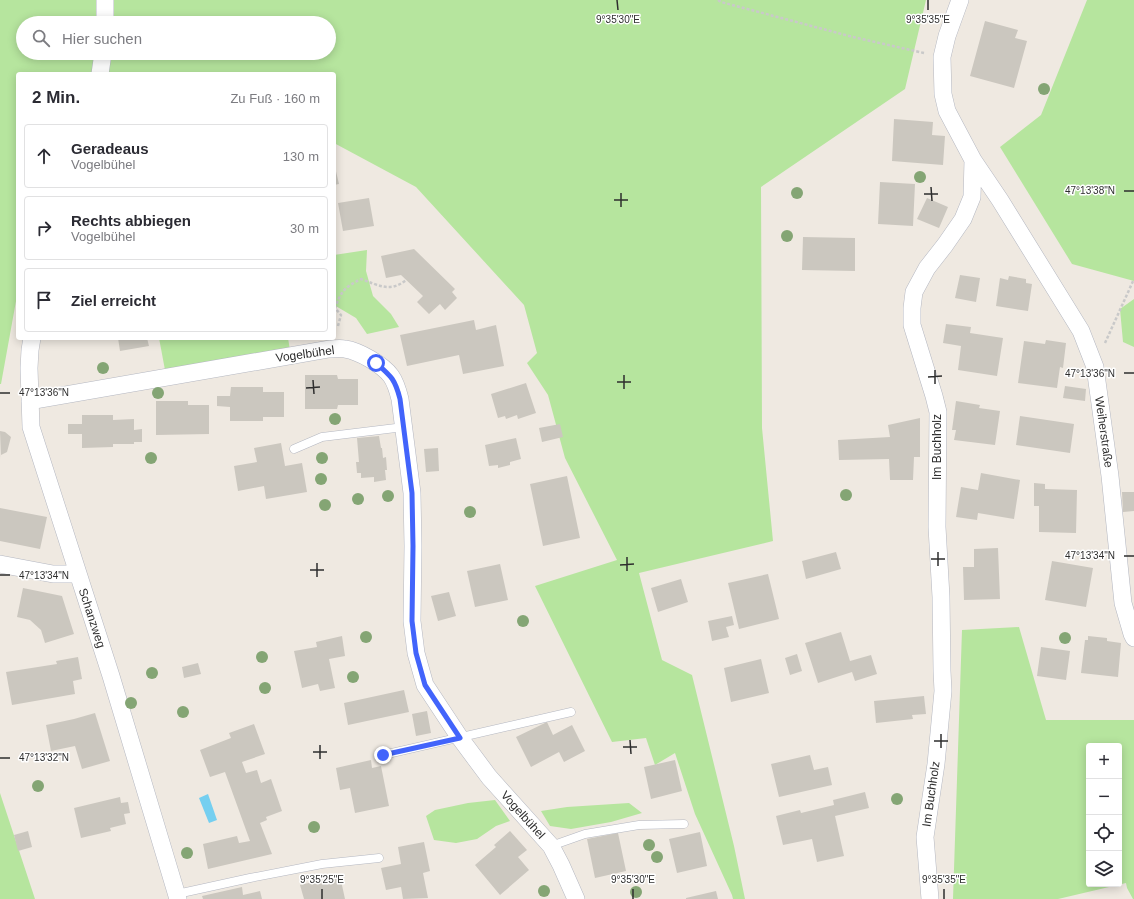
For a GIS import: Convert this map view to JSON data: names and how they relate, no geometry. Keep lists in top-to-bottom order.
{
  "streets": {
    "street": [
      "Vogelbühel",
      "Weiherstraße",
      "Im Buchholz",
      "Schanzweg"
    ]
  },
  "crossings": [
    ["Vogelbühel", "Schanzweg"],
    ["Weiherstraße", "Im Buchholz"]
  ],
  "page": {
    "search": "Hier suchen",
    "heading": ["2 Min.", "Zu Fuß · 160 m"],
    "list": [
      ["Geradeaus", "Vogelbühel", "130 m"],
      ["Rechts abbiegen", "Vogelbühel", "30 m"],
      "Ziel erreicht"
    ],
    "map_buttons": ["+", "−"]
  },
  "coordinates": [
    "9°35'30\"E",
    "9°35'35\"E",
    "47°13'38\"N",
    "47°13'36\"N",
    "47°13'34\"N",
    "47°13'32\"N",
    "9°35'25\"E"
  ]
}
